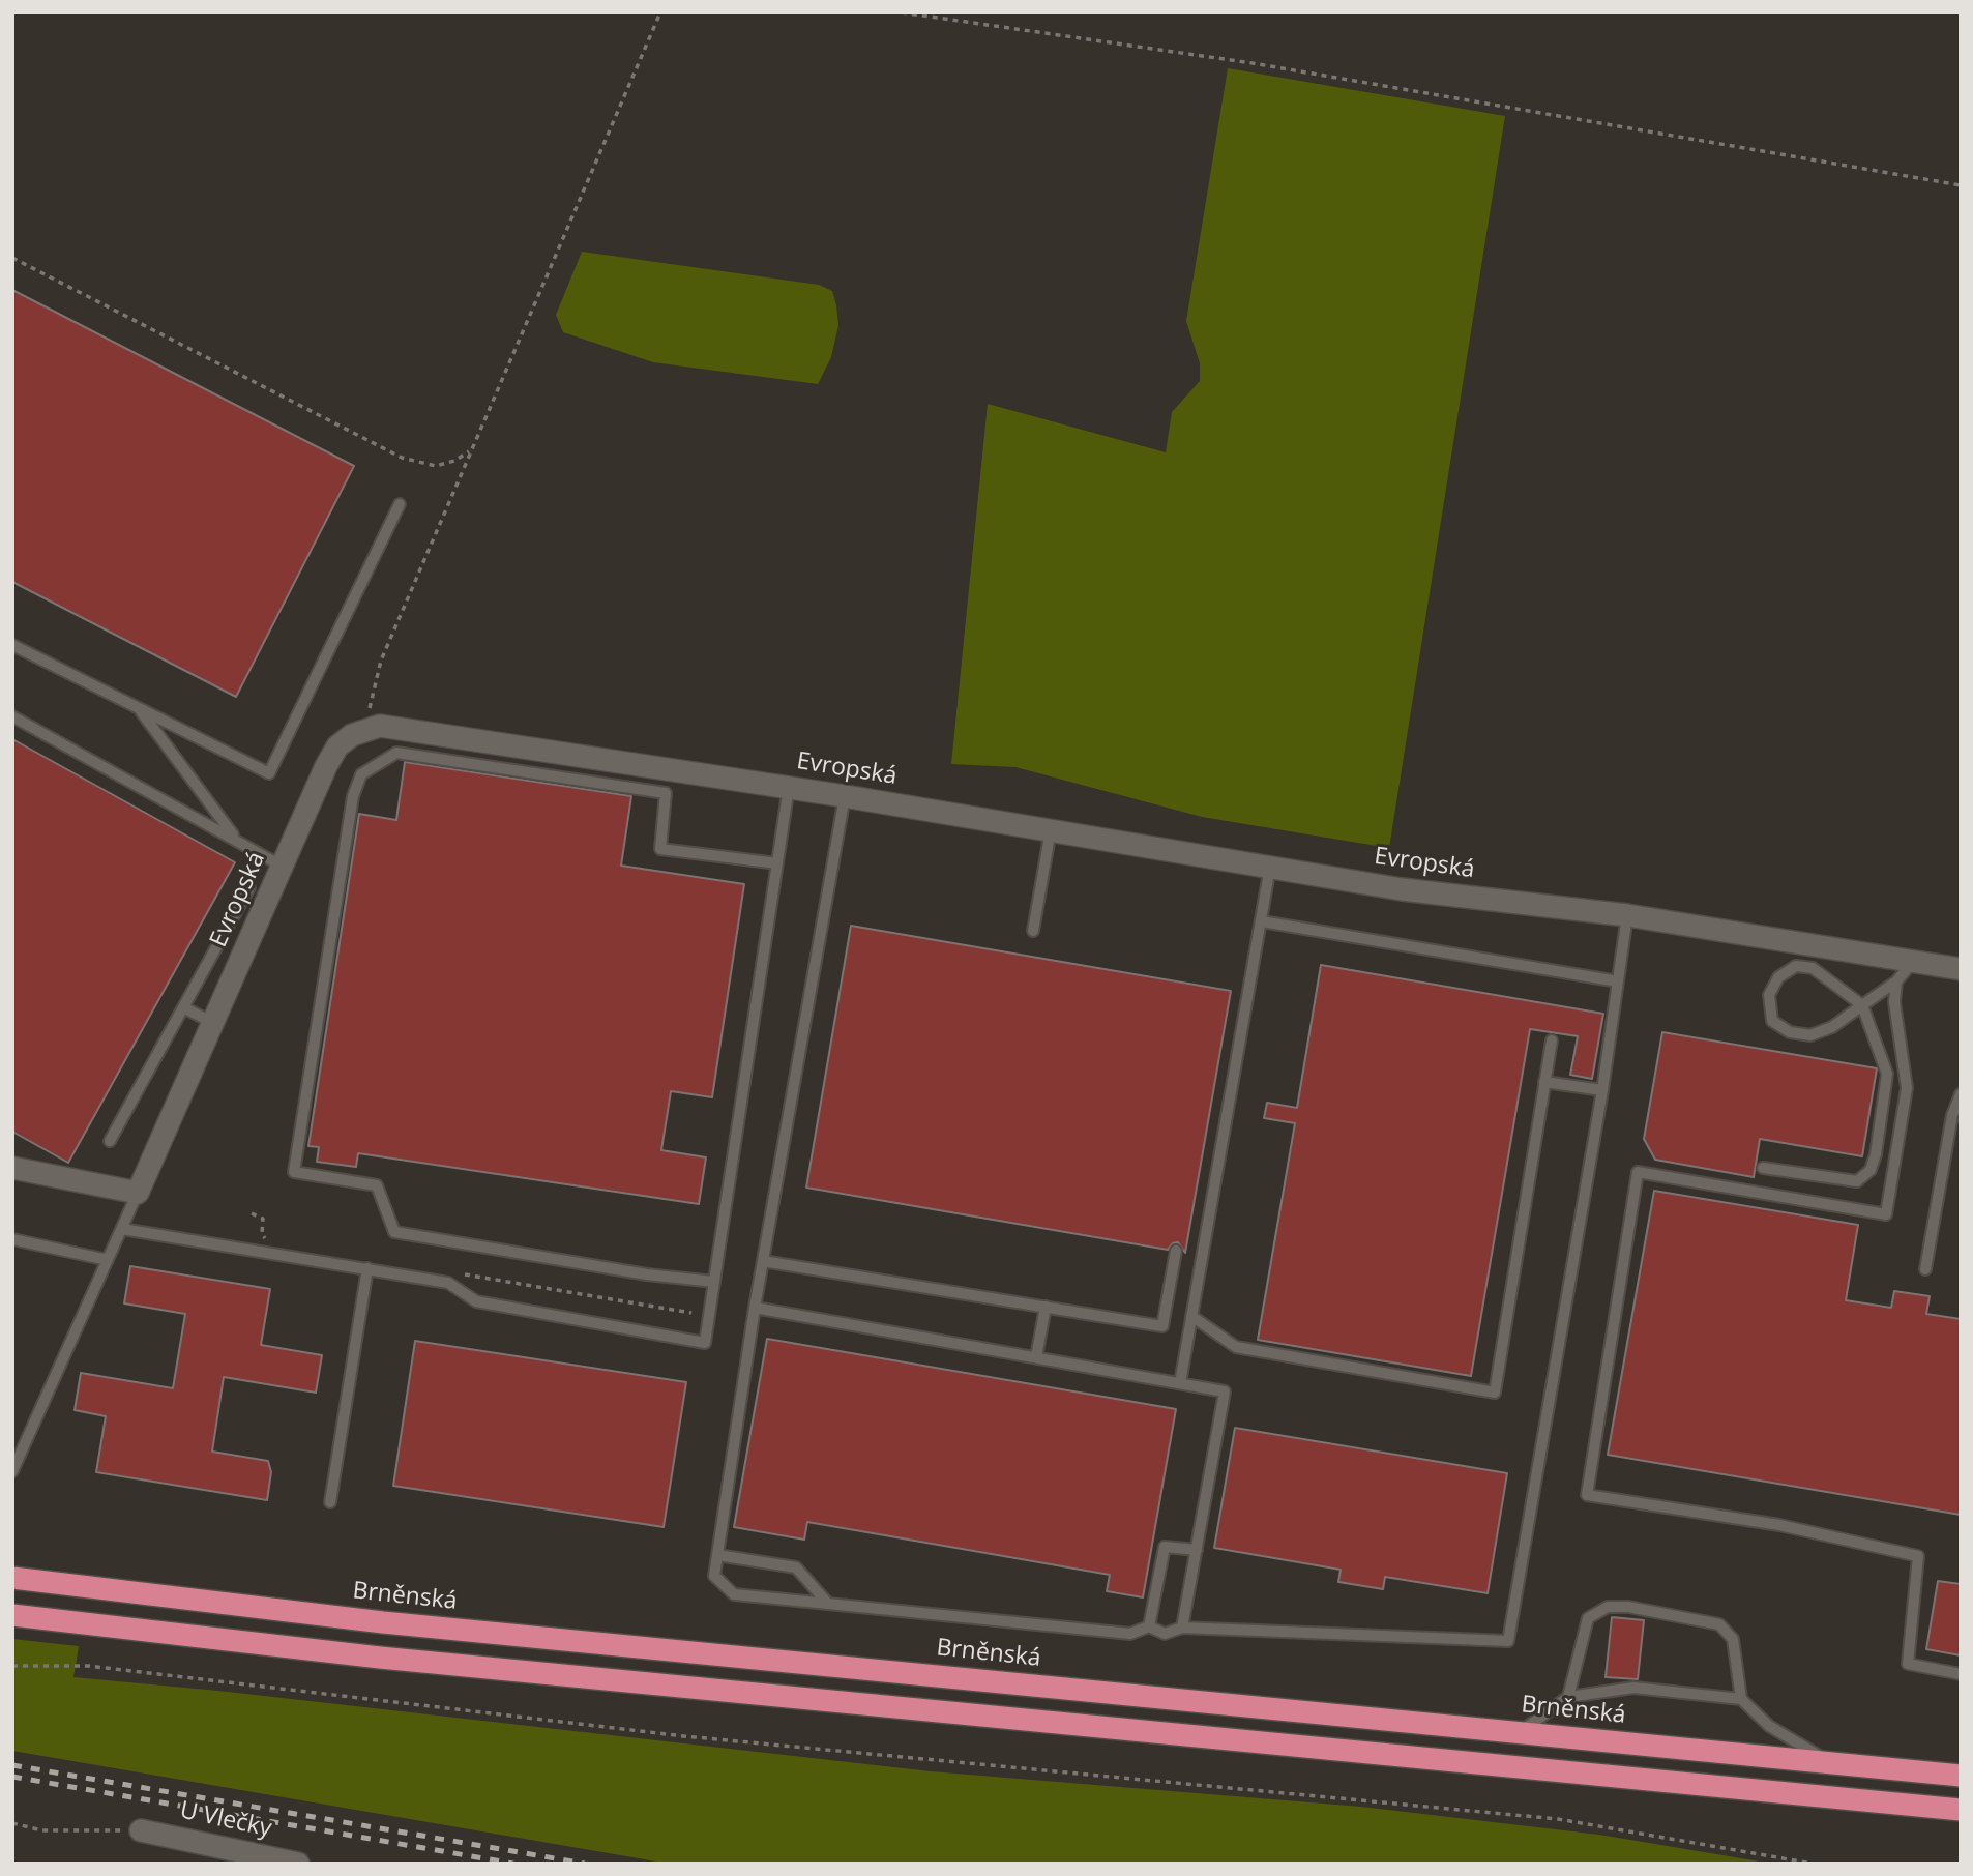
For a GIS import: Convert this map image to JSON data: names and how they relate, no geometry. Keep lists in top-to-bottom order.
{
  "streets": {
    "highway": ["Brněnská"],
    "street": ["Evropská", "U Vlečky"]
  }
}
